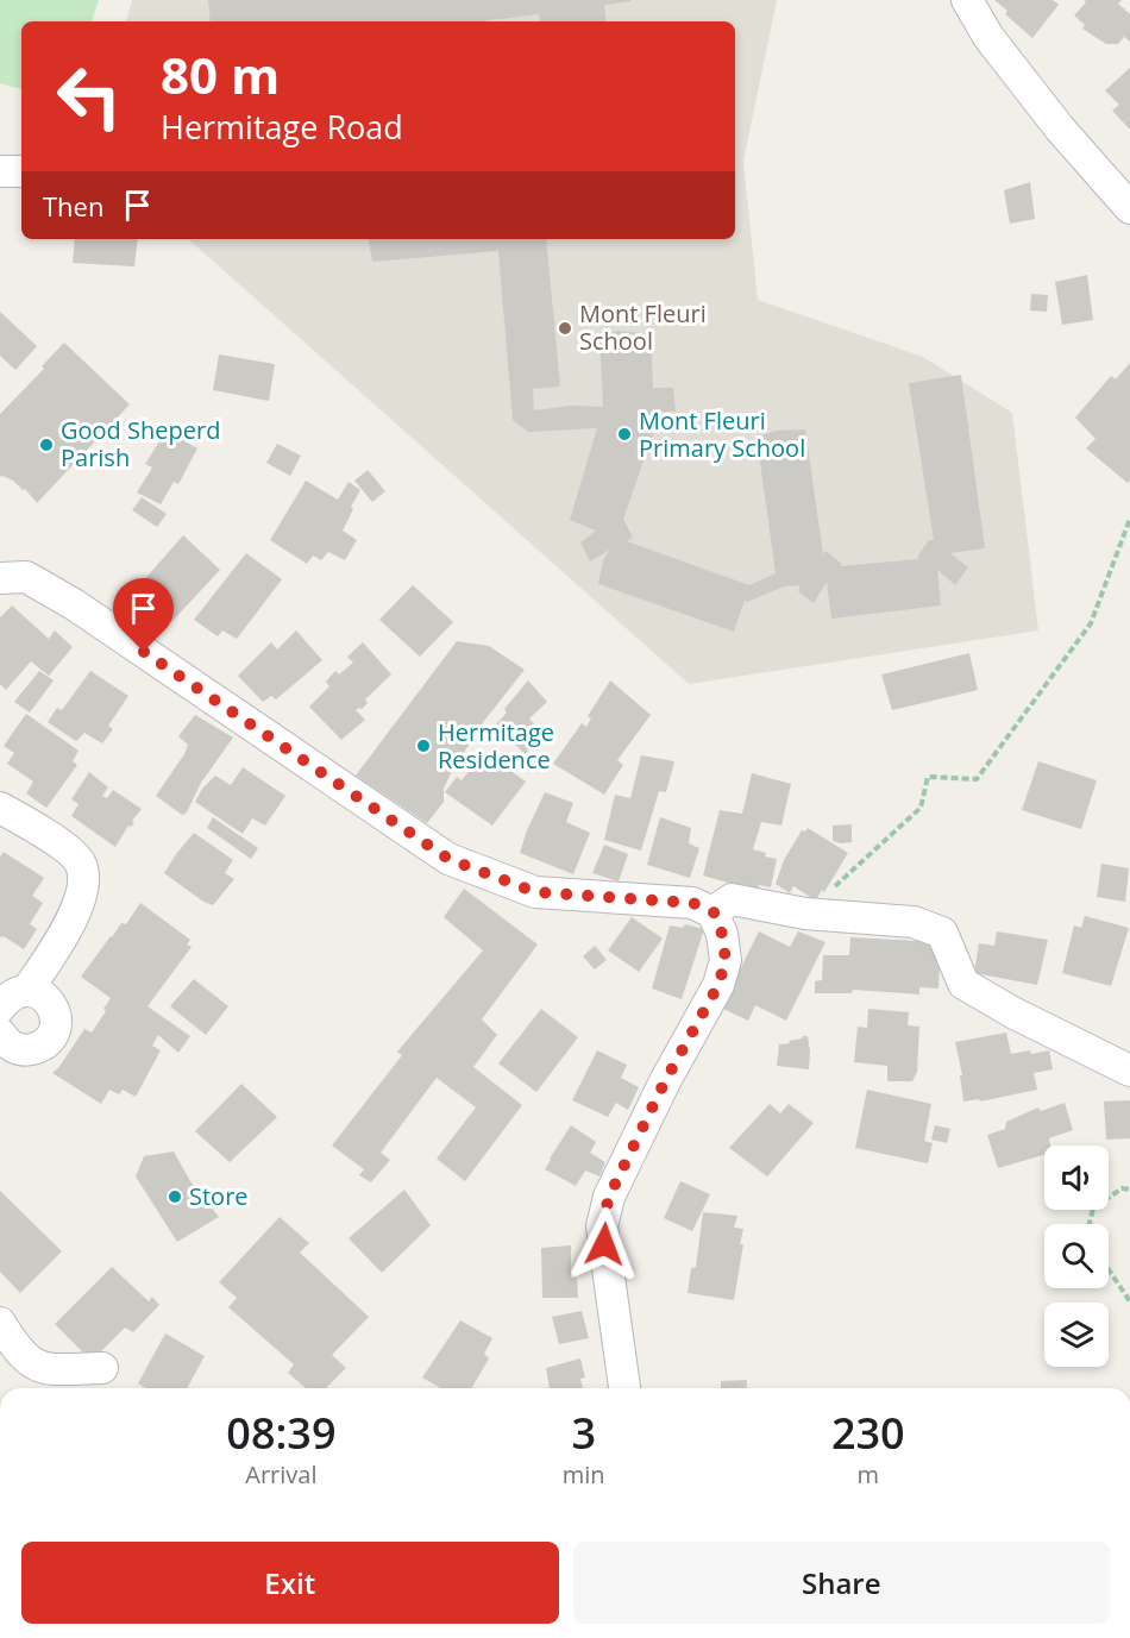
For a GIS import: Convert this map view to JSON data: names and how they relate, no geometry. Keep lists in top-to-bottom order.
{
  "places": [
    "Mont Fleuri School",
    "Mont Fleuri Primary School",
    "Good Sheperd Parish",
    "Hermitage Residence",
    "Store"
  ],
  "page": {
    "turn": ["80 m", "Hermitage Road"],
    "then": "Then",
    "eta": [
      "08:39",
      "Arrival",
      "3",
      "min",
      "230",
      "m"
    ],
    "buttons": ["Exit", "Share"]
  }
}
